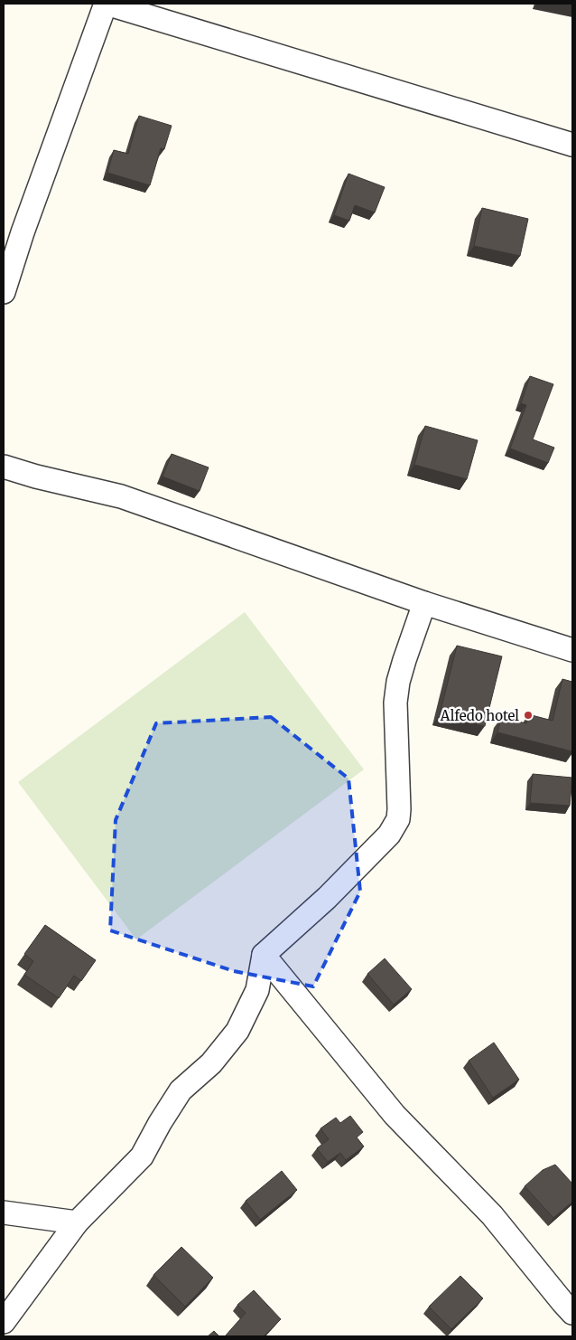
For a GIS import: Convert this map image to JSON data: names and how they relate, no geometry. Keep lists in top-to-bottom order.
{
  "places": ["Alfedo hotel"]
}
